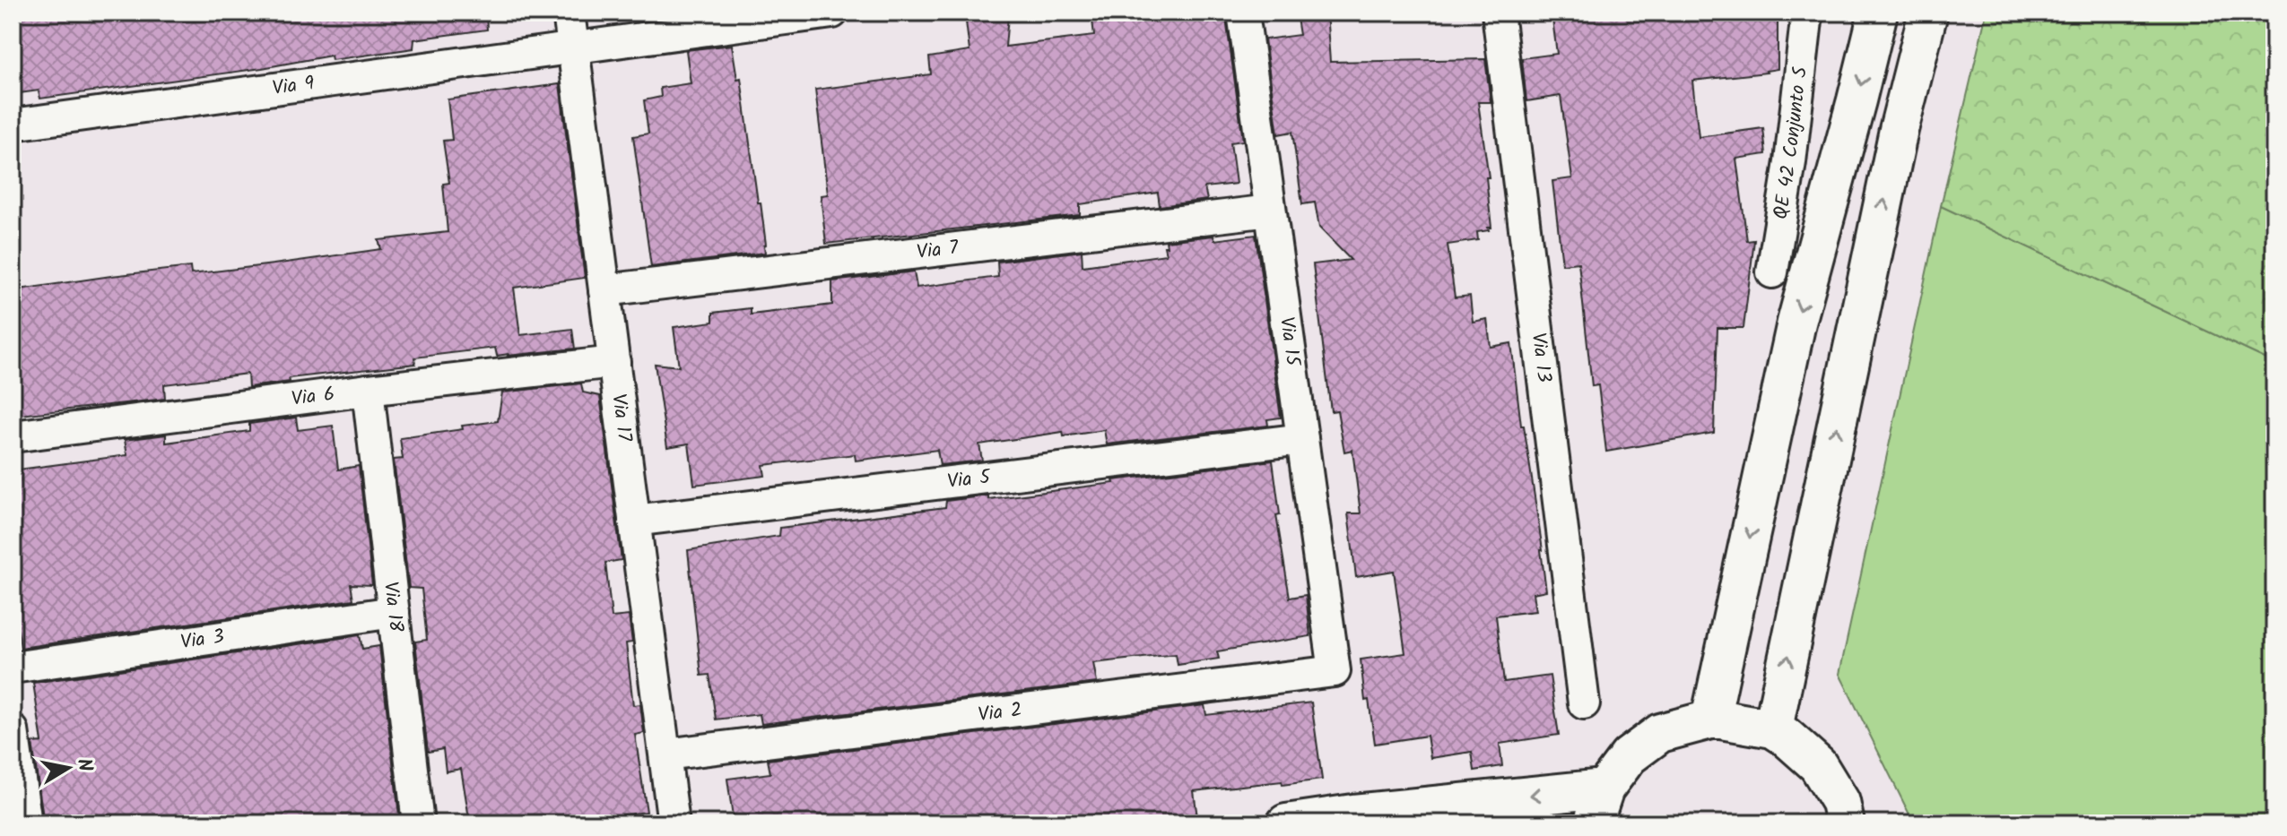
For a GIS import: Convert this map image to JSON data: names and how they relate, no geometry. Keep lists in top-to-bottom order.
{
  "streets": {
    "street": [
      "Via 9",
      "QE 42 Conjunto S",
      "Via 7",
      "Via 15",
      "Via 13",
      "Via 6",
      "Via 17",
      "Via 5",
      "Via 18",
      "Via 3",
      "Via 2"
    ]
  },
  "crossings": [
    ["Via 9", "Via 17"],
    ["Via 7", "Via 15"],
    ["Via 7", "Via 17"],
    ["Via 15", "Via 5"],
    ["Via 15", "Via 2"],
    ["Via 6", "Via 17"],
    ["Via 6", "Via 18"],
    ["Via 17", "Via 5"],
    ["Via 17", "Via 2"],
    ["Via 18", "Via 3"]
  ],
  "north": "right"
}
